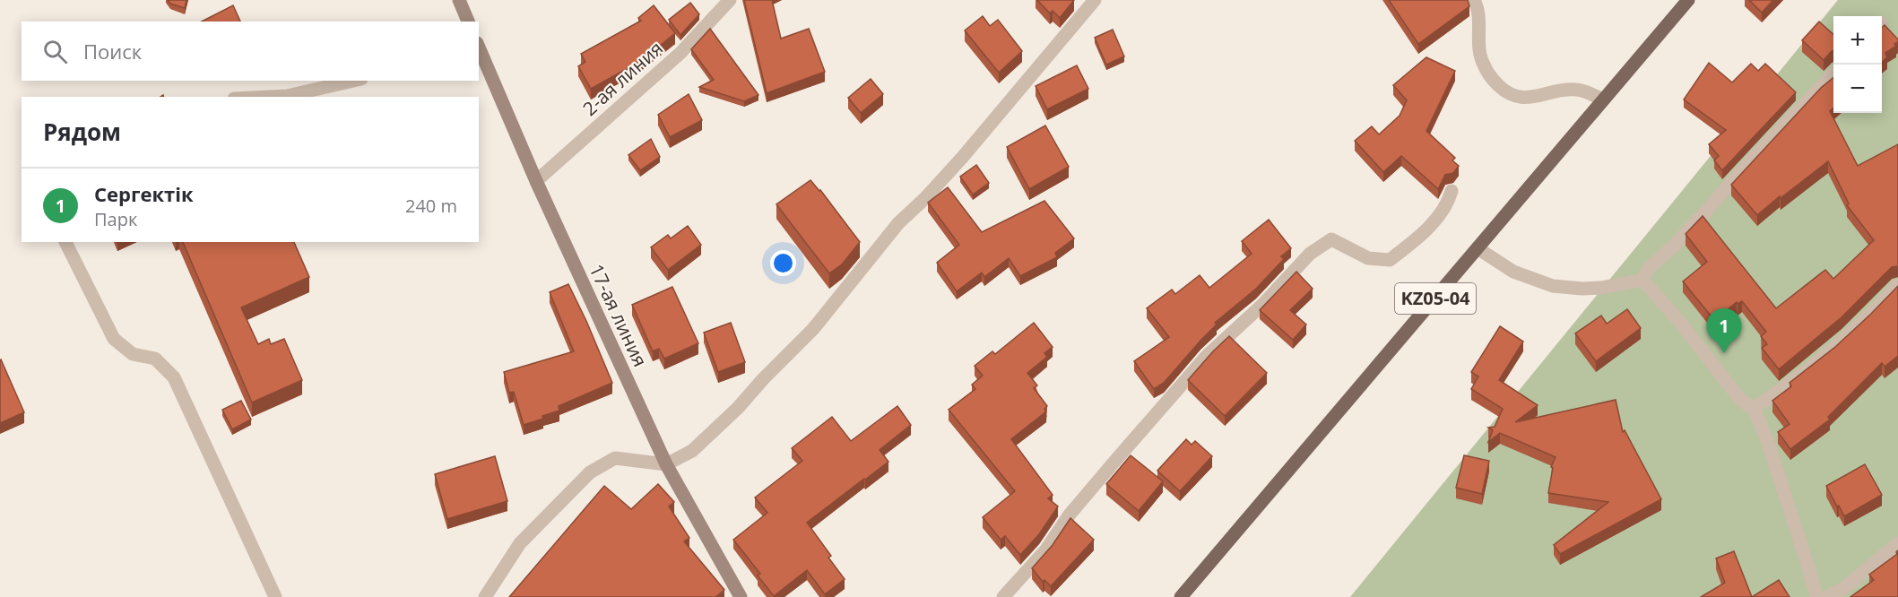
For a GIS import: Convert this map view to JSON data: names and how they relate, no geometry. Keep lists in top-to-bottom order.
{
  "streets": {
    "main road": ["KZ05-04"],
    "street": ["2-ая линия", "17-ая линия"]
  },
  "crossings": [
    ["2-ая линия", "17-ая линия"]
  ],
  "page": {
    "map_buttons": ["+", "−"],
    "search": "Поиск",
    "heading": "Рядом",
    "list": [
      {
        "mark": "1",
        "name": "Сергектік",
        "note": "Парк",
        "value": "240 m"
      }
    ],
    "pins": "1"
  }
}
